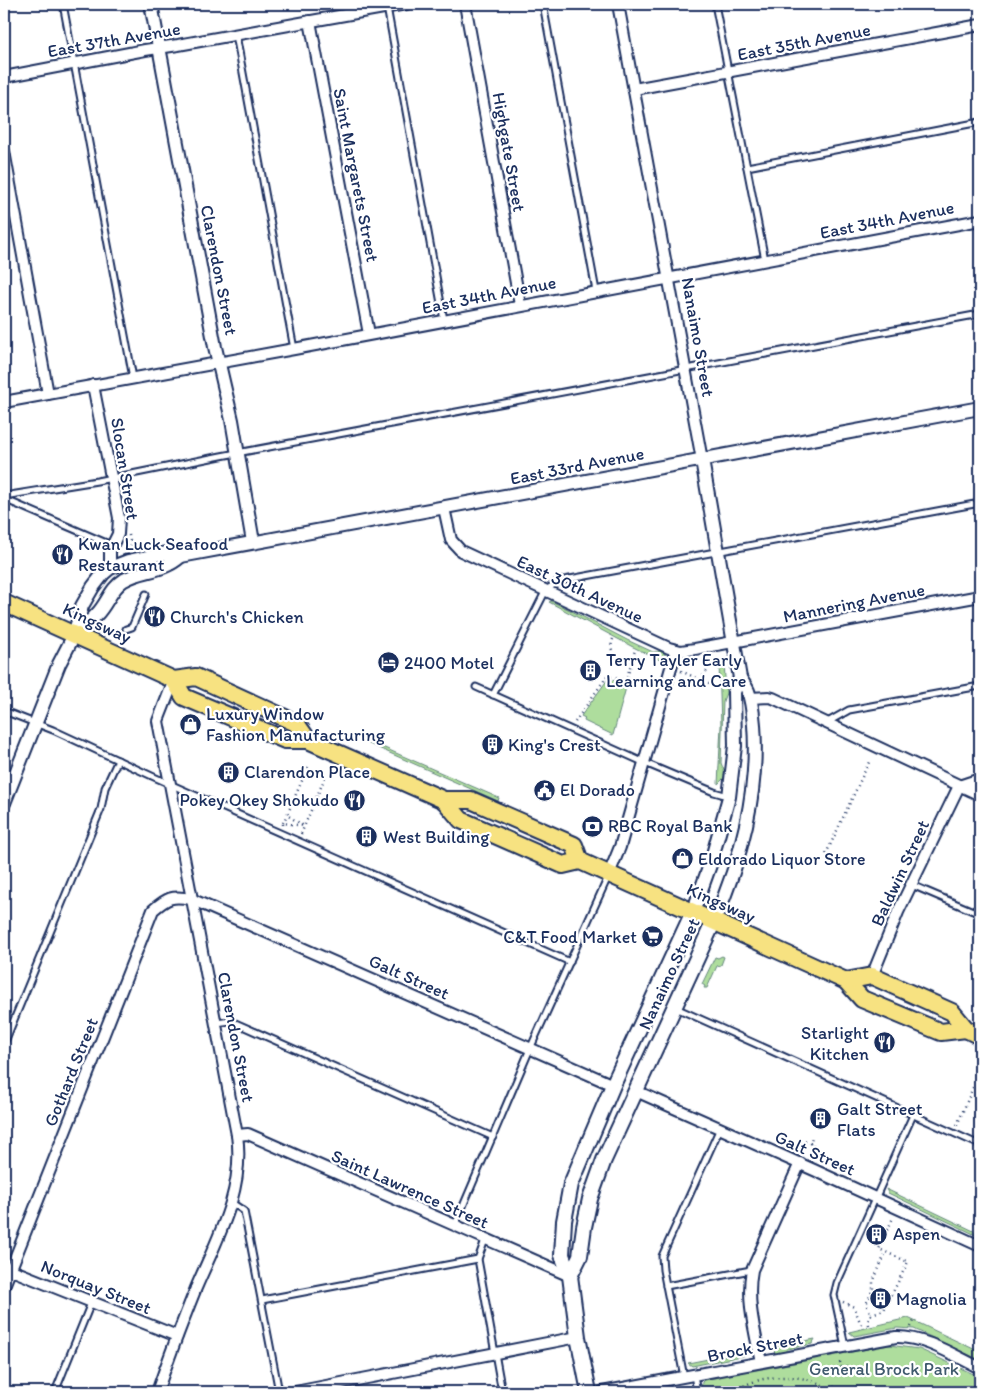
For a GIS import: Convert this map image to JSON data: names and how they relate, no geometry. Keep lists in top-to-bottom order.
{
  "streets": {
    "main road": ["Nanaimo Street", "Kingsway"],
    "street": [
      "East 37th Avenue",
      "East 35th Avenue",
      "Highgate Street",
      "Saint Margarets Street",
      "East 34th Avenue",
      "Clarendon Street",
      "East 33rd Avenue",
      "Slocan Street",
      "East 30th Avenue",
      "Mannering Avenue",
      "Baldwin Street",
      "Galt Street",
      "Gothard Street",
      "Saint Lawrence Street",
      "Norquay Street",
      "Brock Street"
    ]
  },
  "crossings": [
    ["East 37th Avenue", "Saint Margarets Street"],
    ["East 37th Avenue", "Clarendon Street"],
    ["East 35th Avenue", "Nanaimo Street"],
    ["Highgate Street", "East 34th Avenue"],
    ["Saint Margarets Street", "East 34th Avenue"],
    ["East 34th Avenue", "Clarendon Street"],
    ["East 34th Avenue", "Nanaimo Street"],
    ["East 34th Avenue", "Slocan Street"],
    ["Clarendon Street", "East 33rd Avenue"],
    ["Clarendon Street", "Kingsway"],
    ["Clarendon Street", "Galt Street"],
    ["Clarendon Street", "Gothard Street"],
    ["Clarendon Street", "Saint Lawrence Street"],
    ["Clarendon Street", "Norquay Street"],
    ["Nanaimo Street", "East 33rd Avenue"],
    ["Nanaimo Street", "Mannering Avenue"],
    ["Nanaimo Street", "Kingsway"],
    ["Nanaimo Street", "Galt Street"],
    ["Nanaimo Street", "Saint Lawrence Street"],
    ["East 33rd Avenue", "Slocan Street"],
    ["East 33rd Avenue", "East 30th Avenue"],
    ["East 33rd Avenue", "Kingsway"],
    ["Kingsway", "Baldwin Street"],
    ["Galt Street", "Gothard Street"],
    ["Gothard Street", "Norquay Street"]
  ],
  "parks": ["General Brock Park"],
  "places": {
    "restaurant": [
      "Kwan Luck Seafood Restaurant",
      "Church's Chicken",
      "Pokey Okey Shokudo",
      "Starlight Kitchen"
    ],
    "hotel": ["2400 Motel"],
    "building": [
      "Terry Tayler Early Learning and Care",
      "King's Crest",
      "Clarendon Place",
      "West Building",
      "Galt Street Flats",
      "Aspen",
      "Magnolia"
    ],
    "shop": ["Luxury Window Fashion Manufacturing", "Eldorado Liquor Store"],
    "public building": ["El Dorado"],
    "bank": ["RBC Royal Bank"],
    "supermarket": ["C&T Food Market"]
  }
}
